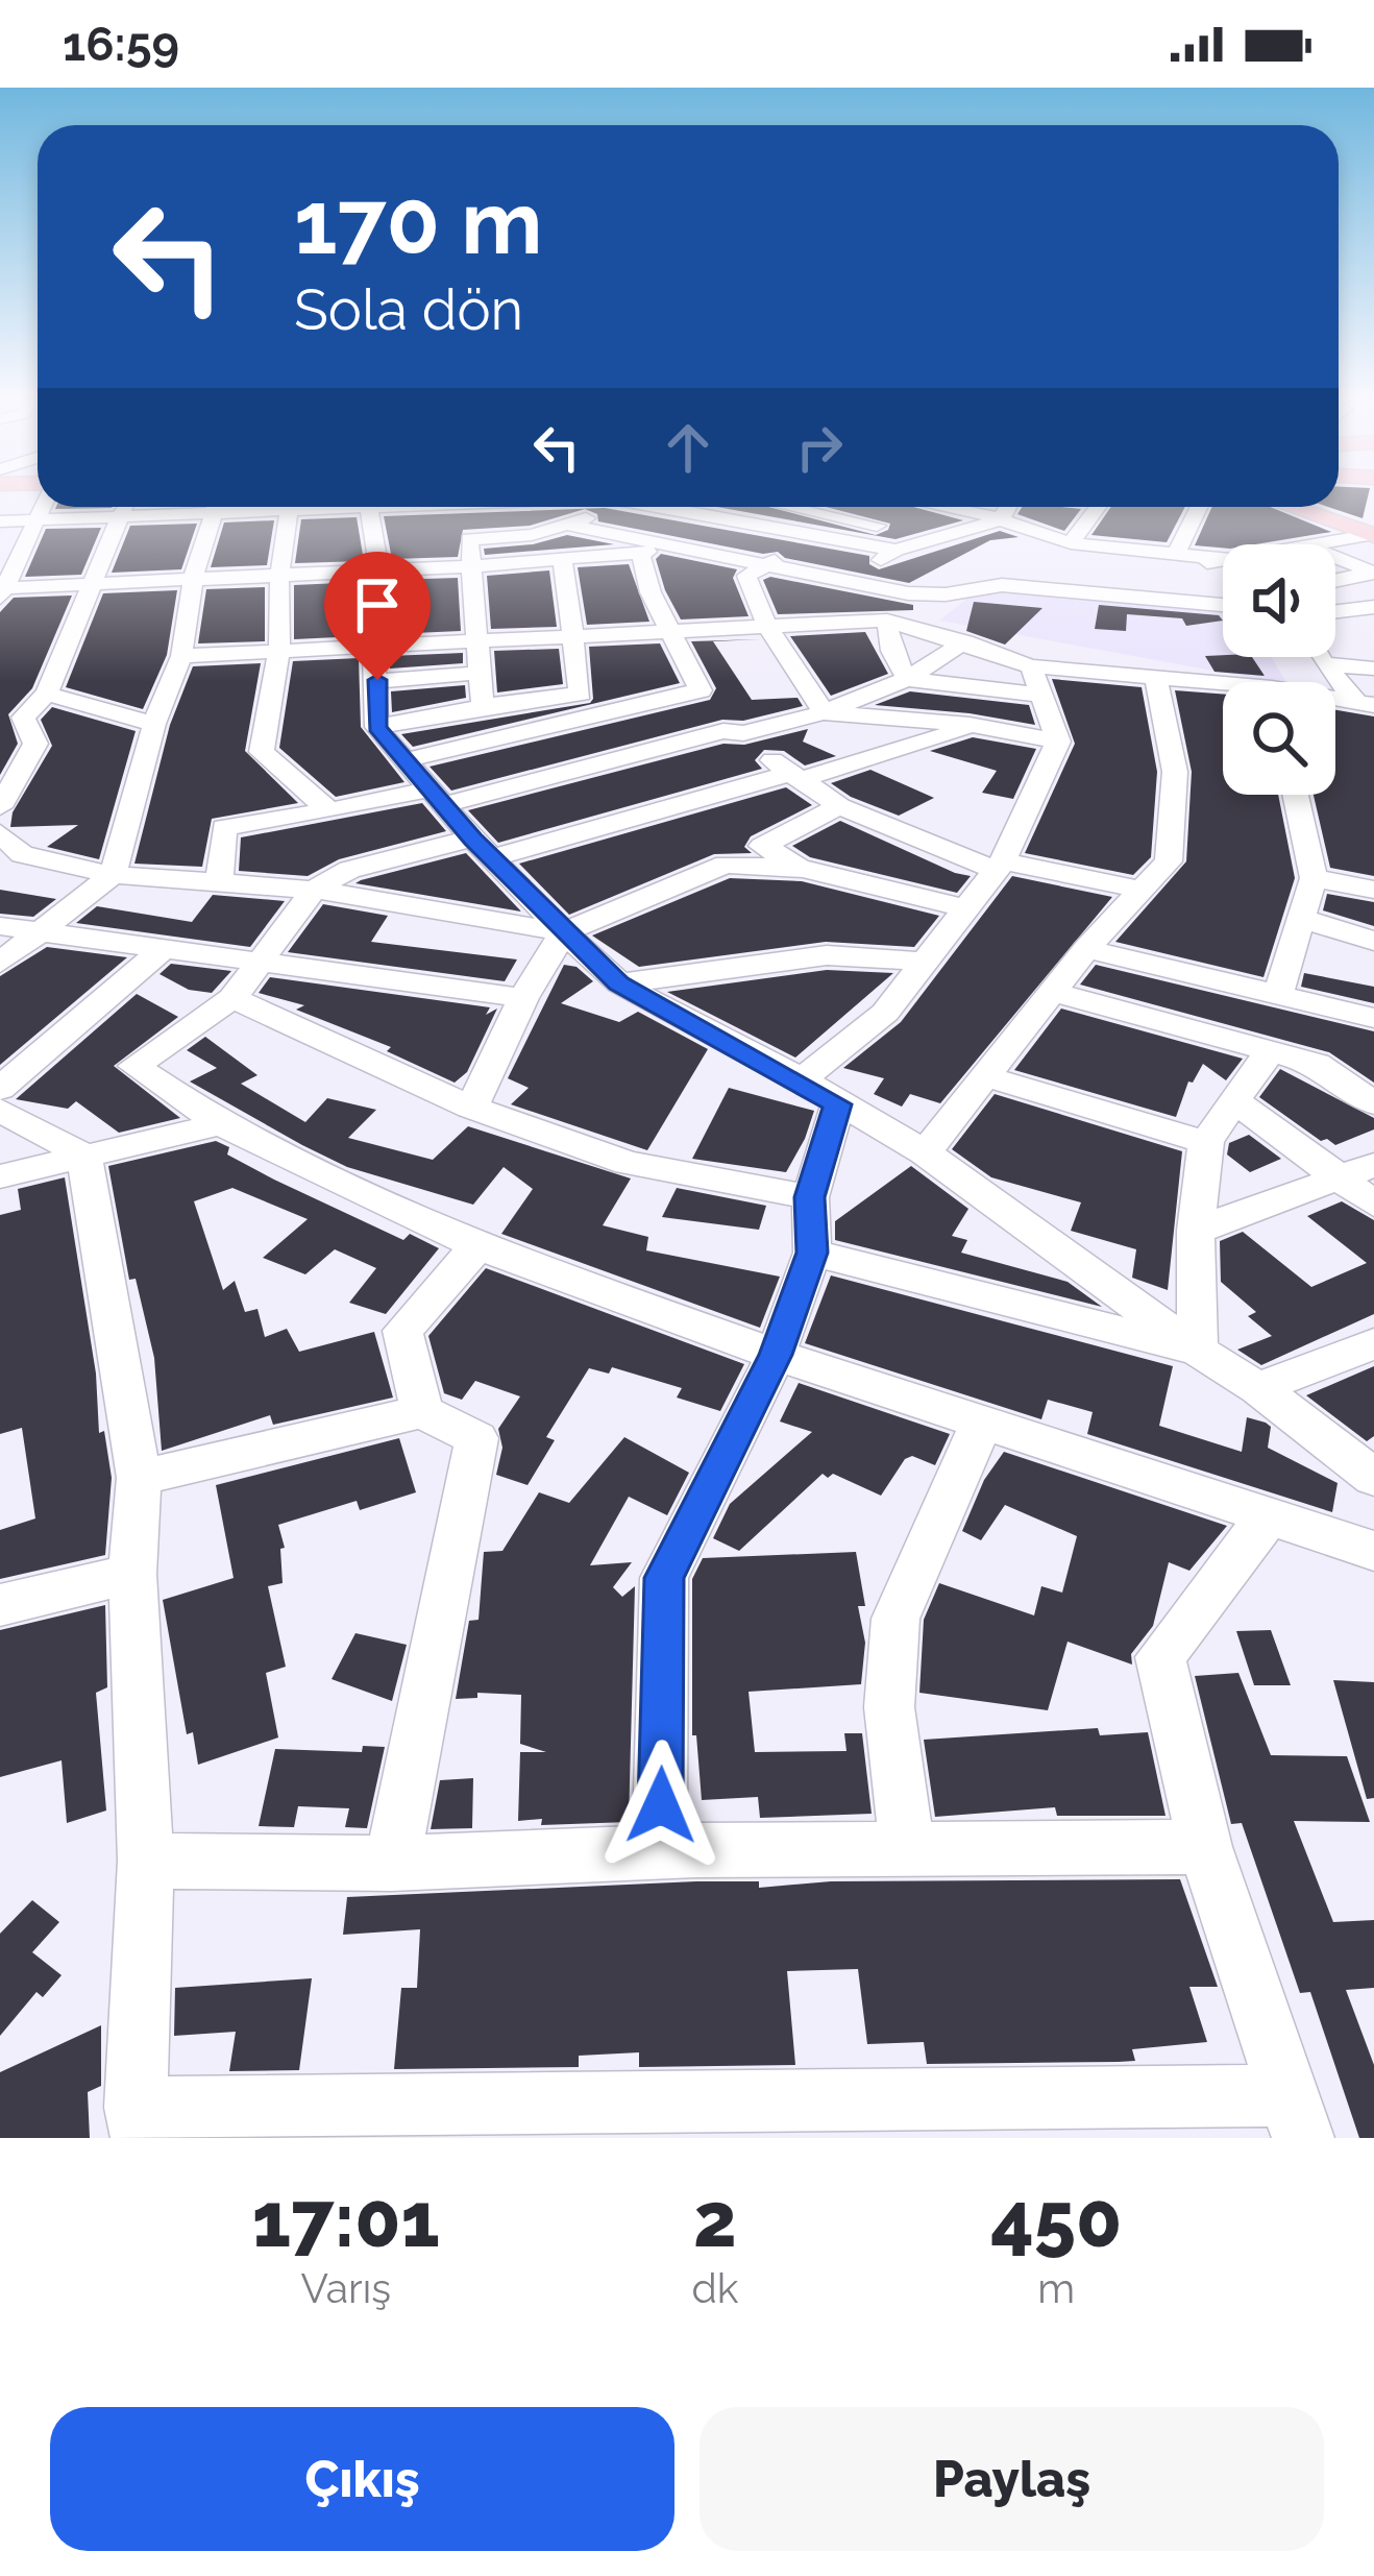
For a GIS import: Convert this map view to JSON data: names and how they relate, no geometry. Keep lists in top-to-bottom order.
{
  "page": {
    "status": "16:59",
    "turn": ["170 m", "Sola dön"],
    "eta": [
      "17:01",
      "Varış",
      "2",
      "dk",
      "450",
      "m"
    ],
    "buttons": ["Çıkış", "Paylaş"]
  }
}
